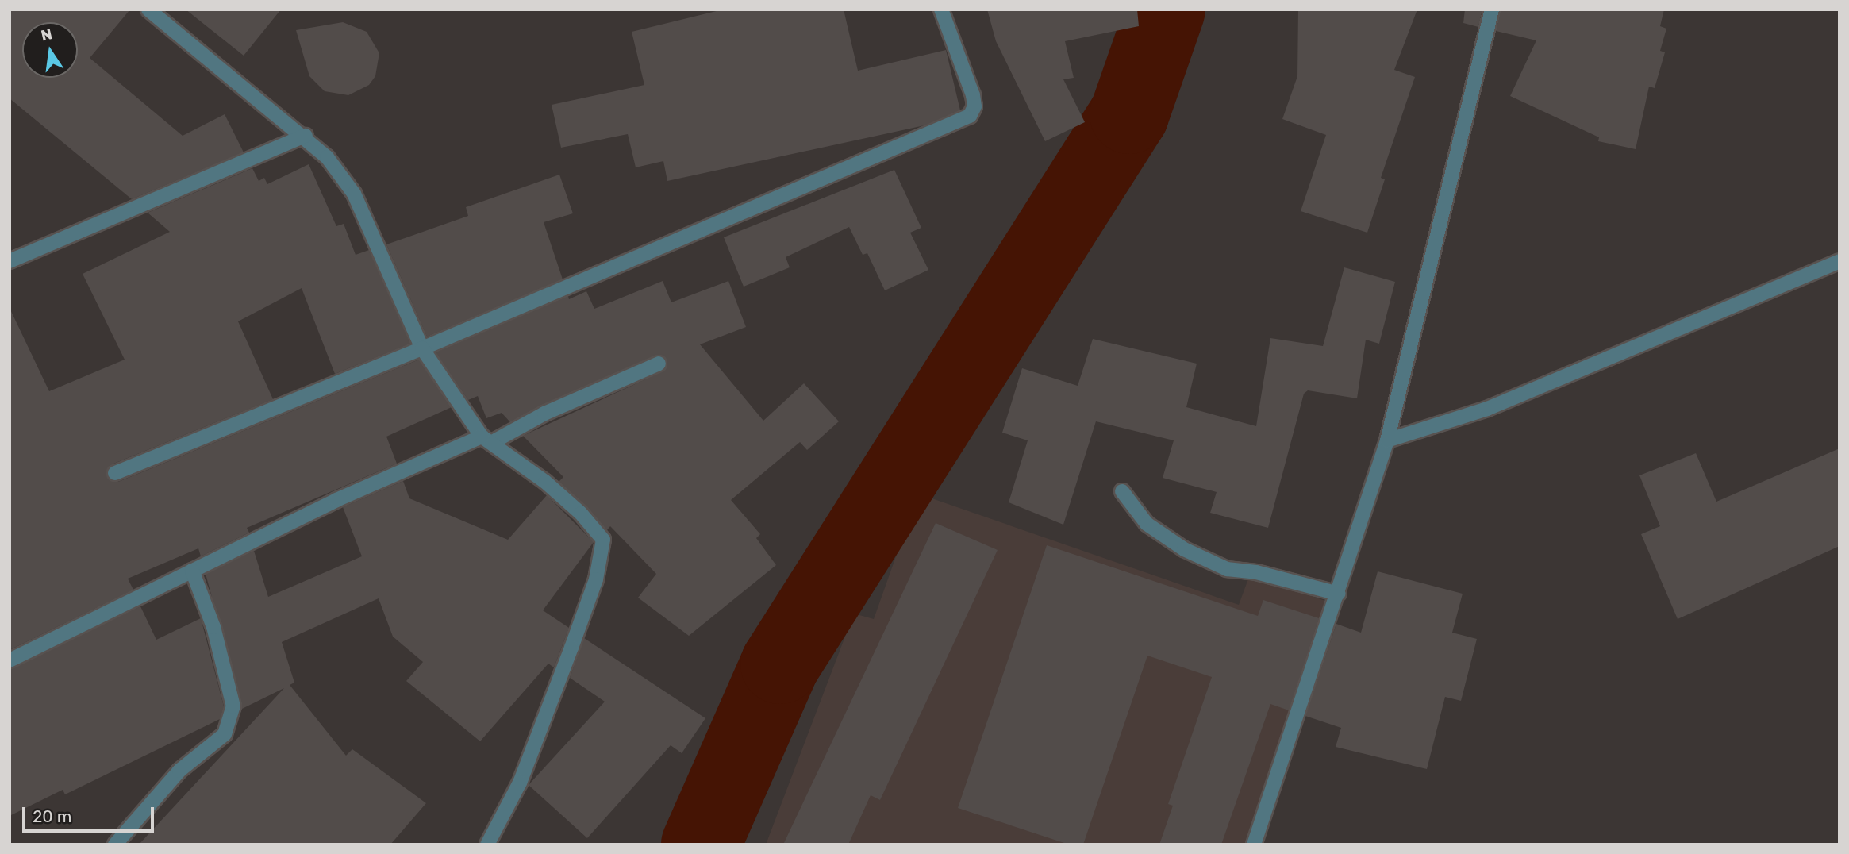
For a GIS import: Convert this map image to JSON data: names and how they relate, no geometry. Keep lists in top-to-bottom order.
{
  "scale_bar": "20 m",
  "north": "top"
}
